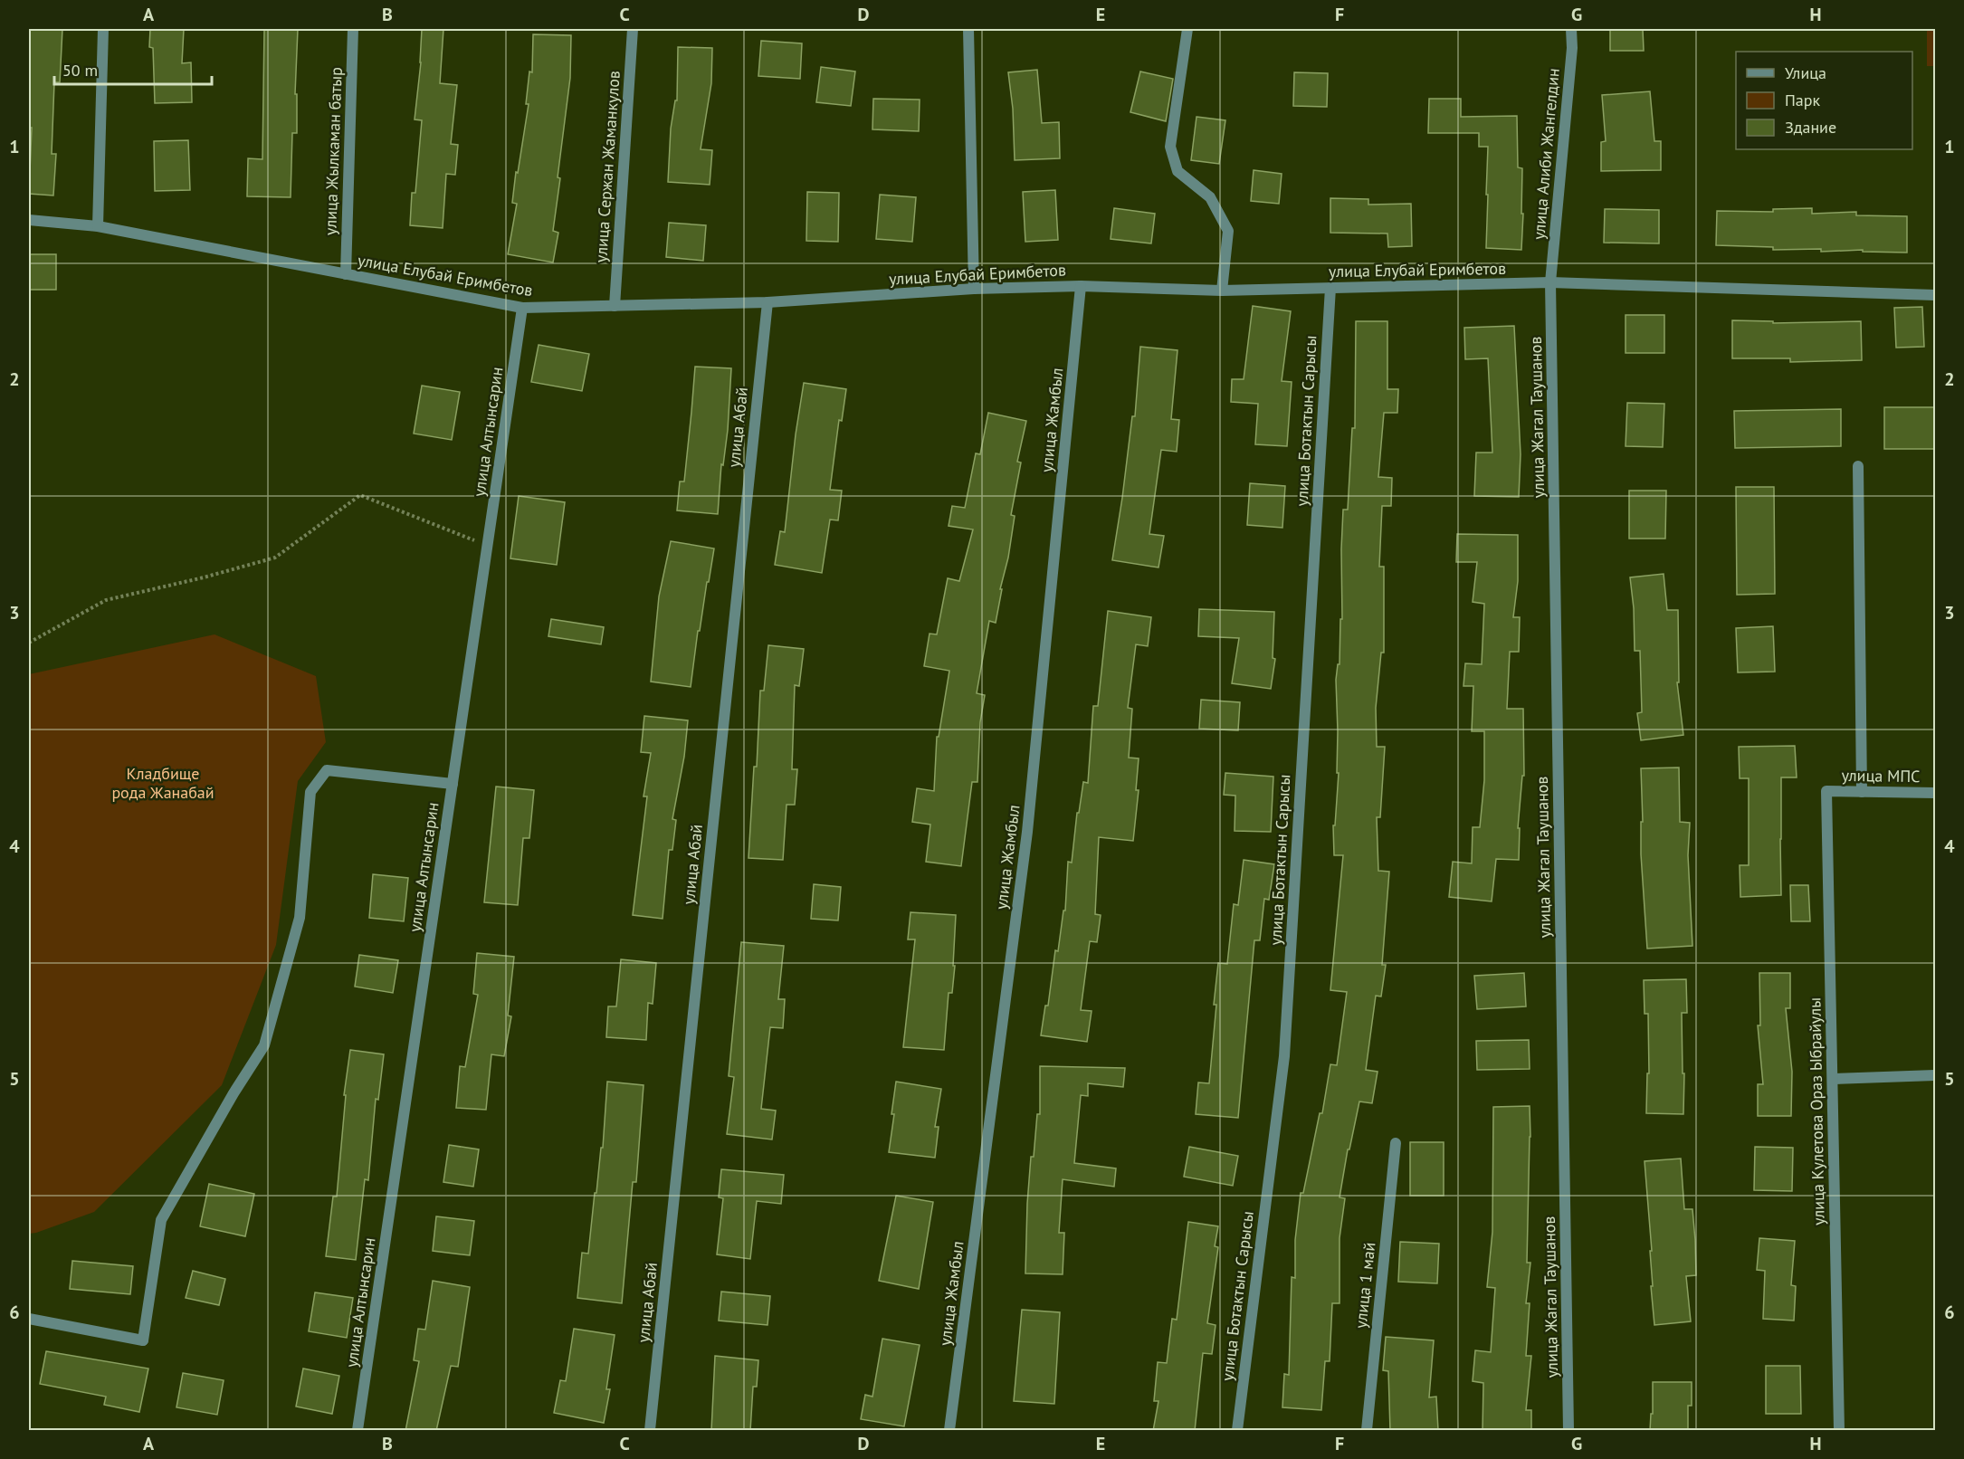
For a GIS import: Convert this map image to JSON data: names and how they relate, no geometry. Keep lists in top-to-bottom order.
{
  "streets": {
    "street": [
      "улица Жылкаман батыр",
      "улица Алиби Жангелдин",
      "улица Сержан Жаманкулов",
      "улица Елубай Еримбетов",
      "улица Жагал Таушанов",
      "улица Жамбыл",
      "улица Ботактын Сарысы",
      "улица Абай",
      "улица Алтынсарин",
      "улица МПС",
      "улица Кулетова Ораз Ыбрайулы",
      "улица 1 май"
    ]
  },
  "crossings": [
    ["улица Жылкаман батыр", "улица Елубай Еримбетов"],
    ["улица Алиби Жангелдин", "улица Елубай Еримбетов"],
    ["улица Алиби Жангелдин", "улица Жагал Таушанов"],
    ["улица Сержан Жаманкулов", "улица Елубай Еримбетов"],
    ["улица Елубай Еримбетов", "улица Жагал Таушанов"],
    ["улица Елубай Еримбетов", "улица Жамбыл"],
    ["улица Елубай Еримбетов", "улица Ботактын Сарысы"],
    ["улица Елубай Еримбетов", "улица Абай"],
    ["улица Елубай Еримбетов", "улица Алтынсарин"],
    ["улица МПС", "улица Кулетова Ораз Ыбрайулы"]
  ],
  "parks": ["Кладбище рода Жанабай"],
  "legend": ["Улица", "Парк", "Здание"],
  "scale_bar": "50 m",
  "grid": {
    "columns": [
      "A",
      "B",
      "C",
      "D",
      "E",
      "F",
      "G",
      "H"
    ],
    "rows": [
      "1",
      "2",
      "3",
      "4",
      "5",
      "6"
    ]
  }
}
